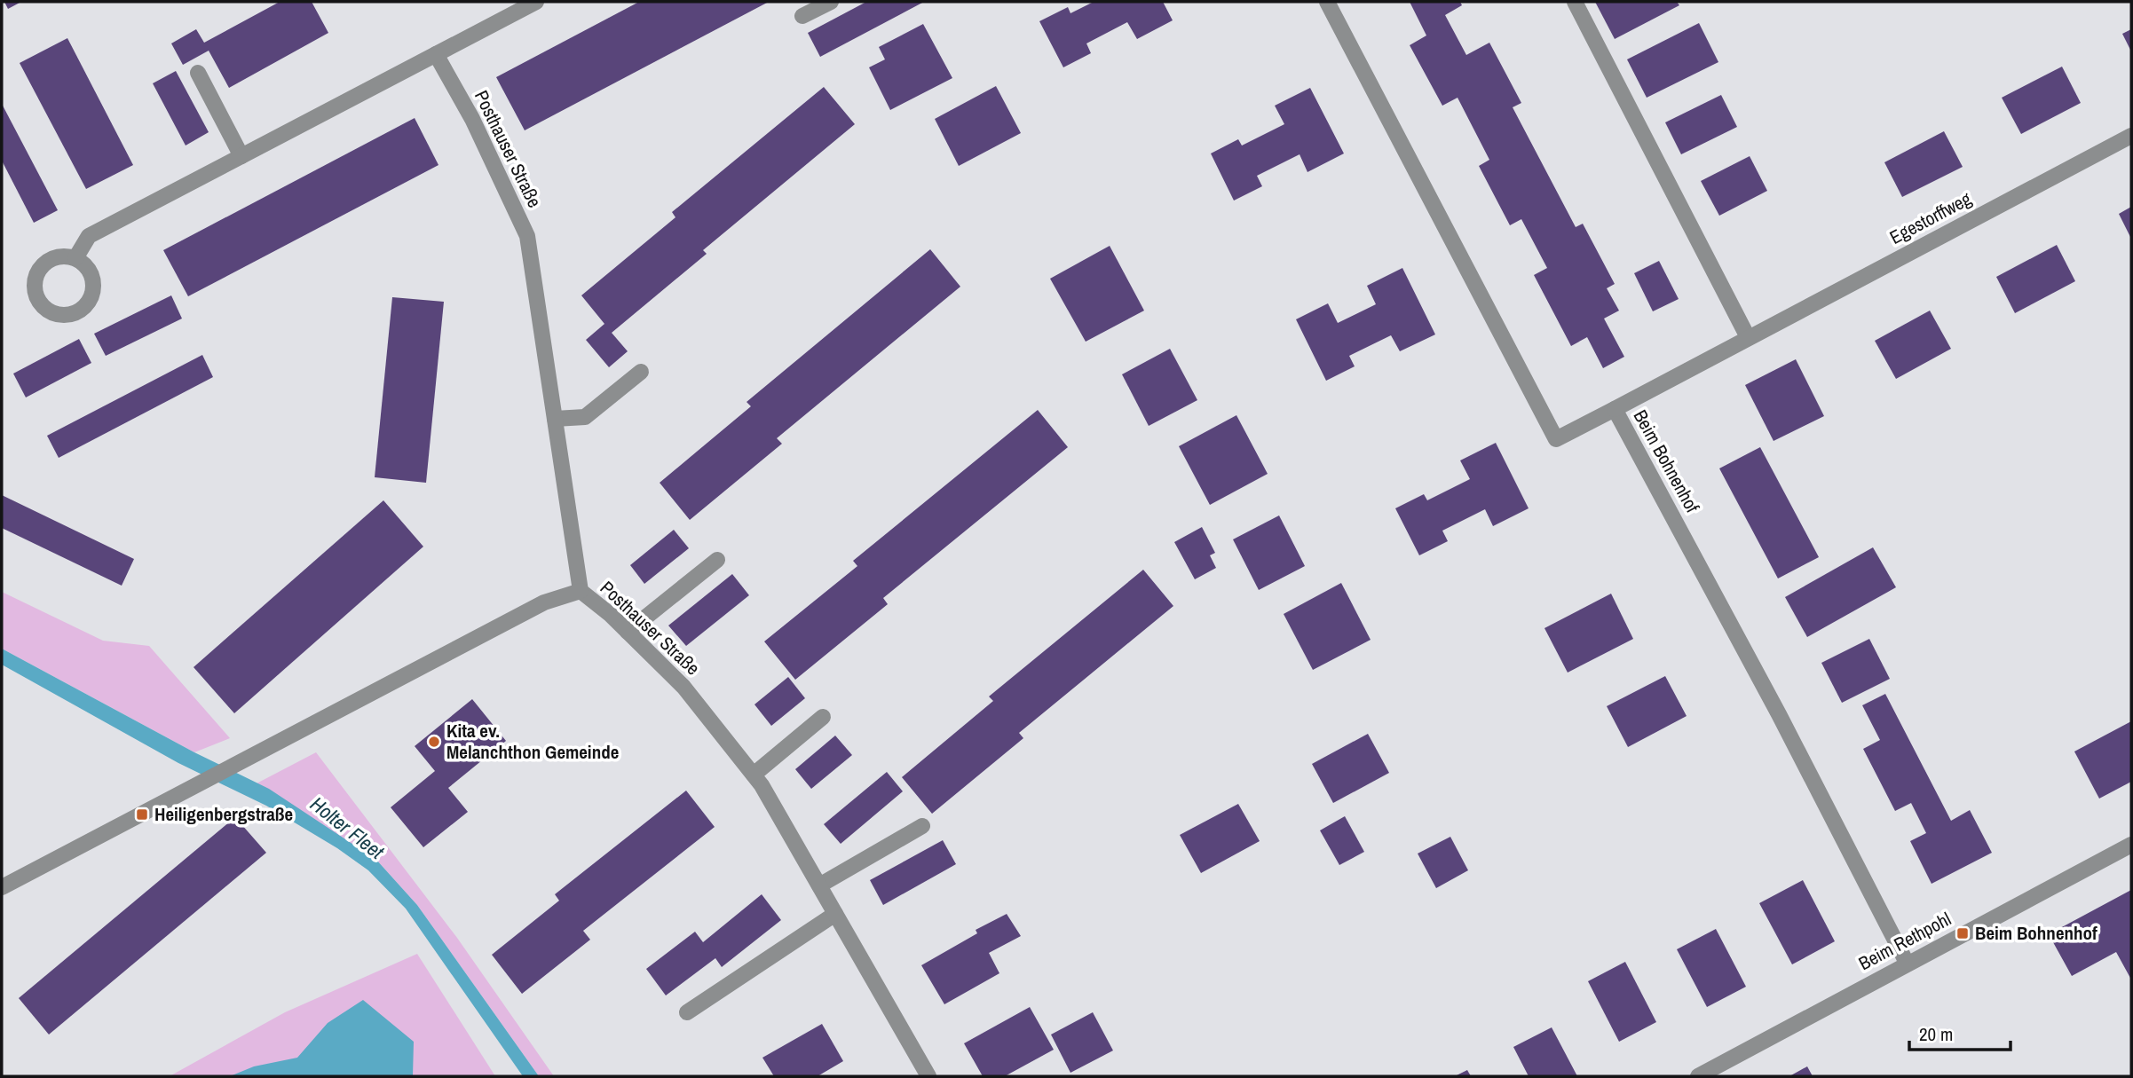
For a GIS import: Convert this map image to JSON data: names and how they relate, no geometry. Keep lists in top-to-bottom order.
{
  "streets": {
    "street": [
      "Posthauser Straße",
      "Egestorffweg",
      "Beim Bohnenhof",
      "Beim Rethpohl"
    ]
  },
  "crossings": [
    ["Egestorffweg", "Beim Bohnenhof"],
    ["Beim Bohnenhof", "Beim Rethpohl"]
  ],
  "water": ["Holter Fleet"],
  "places": {
    "other": ["Kita ev. Melanchthon Gemeinde"],
    "transit": ["Heiligenbergstraße", "Beim Bohnenhof"]
  },
  "scale_bar": "20 m"
}
